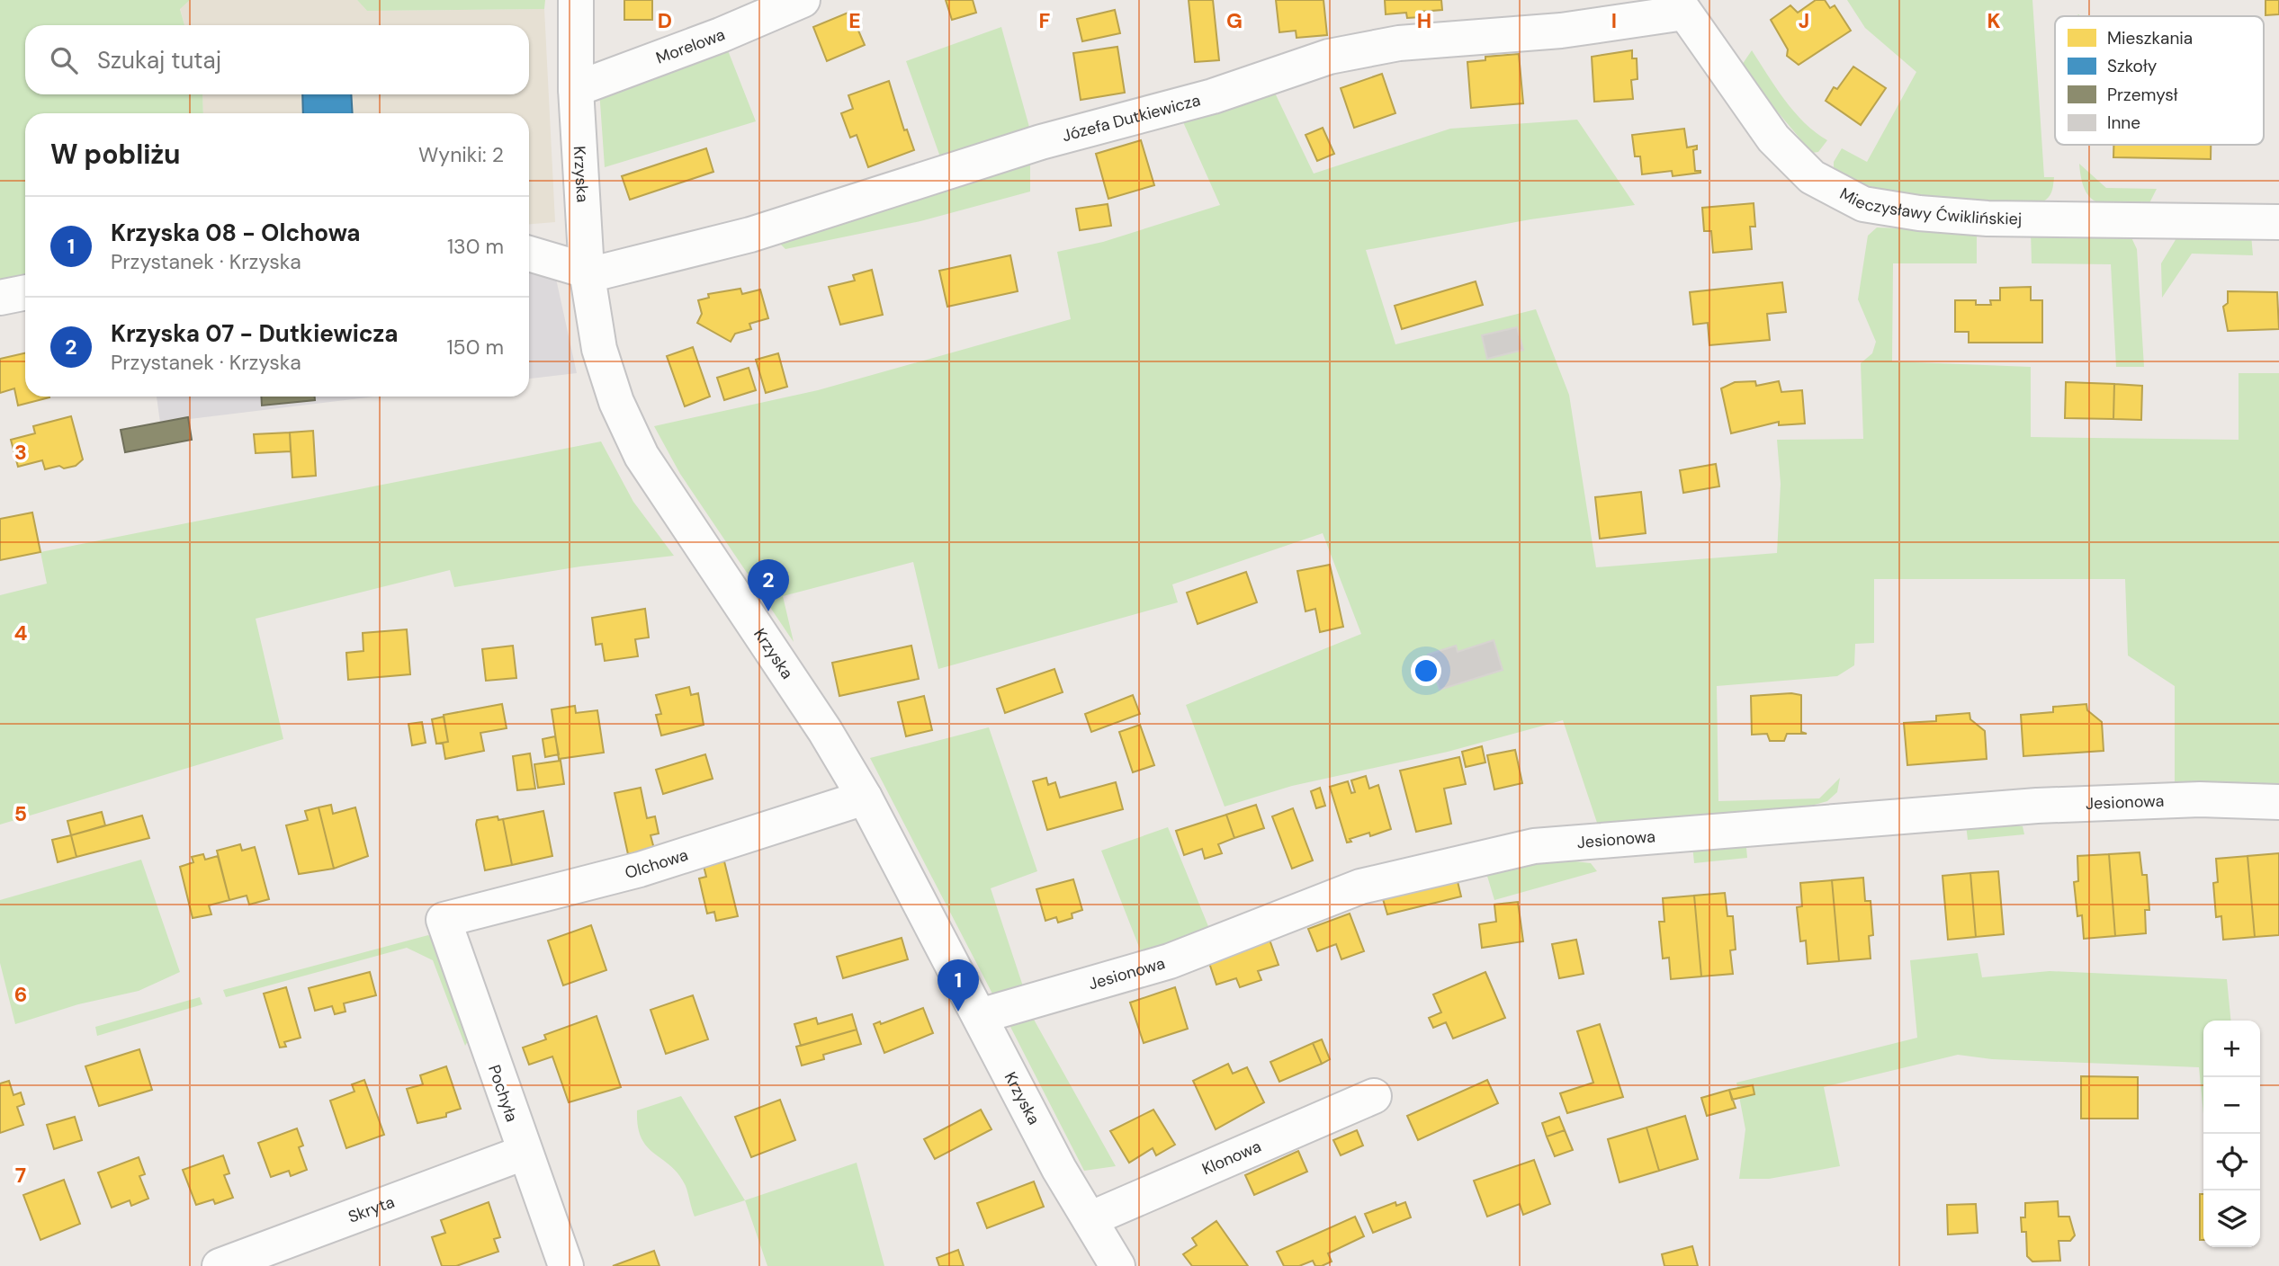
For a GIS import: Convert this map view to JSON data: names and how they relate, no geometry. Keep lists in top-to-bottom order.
{
  "streets": {
    "street": [
      "Morelowa",
      "Józefa Dutkiewicza",
      "Krzyska",
      "Mieczysławy Ćwiklińskiej",
      "Jesionowa",
      "Olchowa",
      "Pochyła",
      "Klonowa",
      "Skryta"
    ]
  },
  "crossings": [
    ["Morelowa", "Krzyska"],
    ["Józefa Dutkiewicza", "Krzyska"],
    ["Józefa Dutkiewicza", "Mieczysławy Ćwiklińskiej"],
    ["Krzyska", "Jesionowa"],
    ["Krzyska", "Olchowa"],
    ["Krzyska", "Klonowa"],
    ["Olchowa", "Pochyła"],
    ["Pochyła", "Skryta"]
  ],
  "legend": [
    "Mieszkania",
    "Szkoły",
    "Przemysł",
    "Inne"
  ],
  "page": {
    "search": "Szukaj tutaj",
    "heading": ["W pobliżu", "Wyniki: 2"],
    "list": [
      {
        "mark": "1",
        "name": "Krzyska 08 - Olchowa",
        "note": "Przystanek · Krzyska",
        "value": "130 m"
      },
      {
        "mark": "2",
        "name": "Krzyska 07 - Dutkiewicza",
        "note": "Przystanek · Krzyska",
        "value": "150 m"
      }
    ],
    "pins": ["2", "1"],
    "map_buttons": ["+", "−"]
  },
  "grid": {
    "columns": [
      "D",
      "E",
      "F",
      "G",
      "H",
      "I",
      "J",
      "K"
    ],
    "rows": [
      "3",
      "4",
      "5",
      "6",
      "7"
    ]
  }
}
